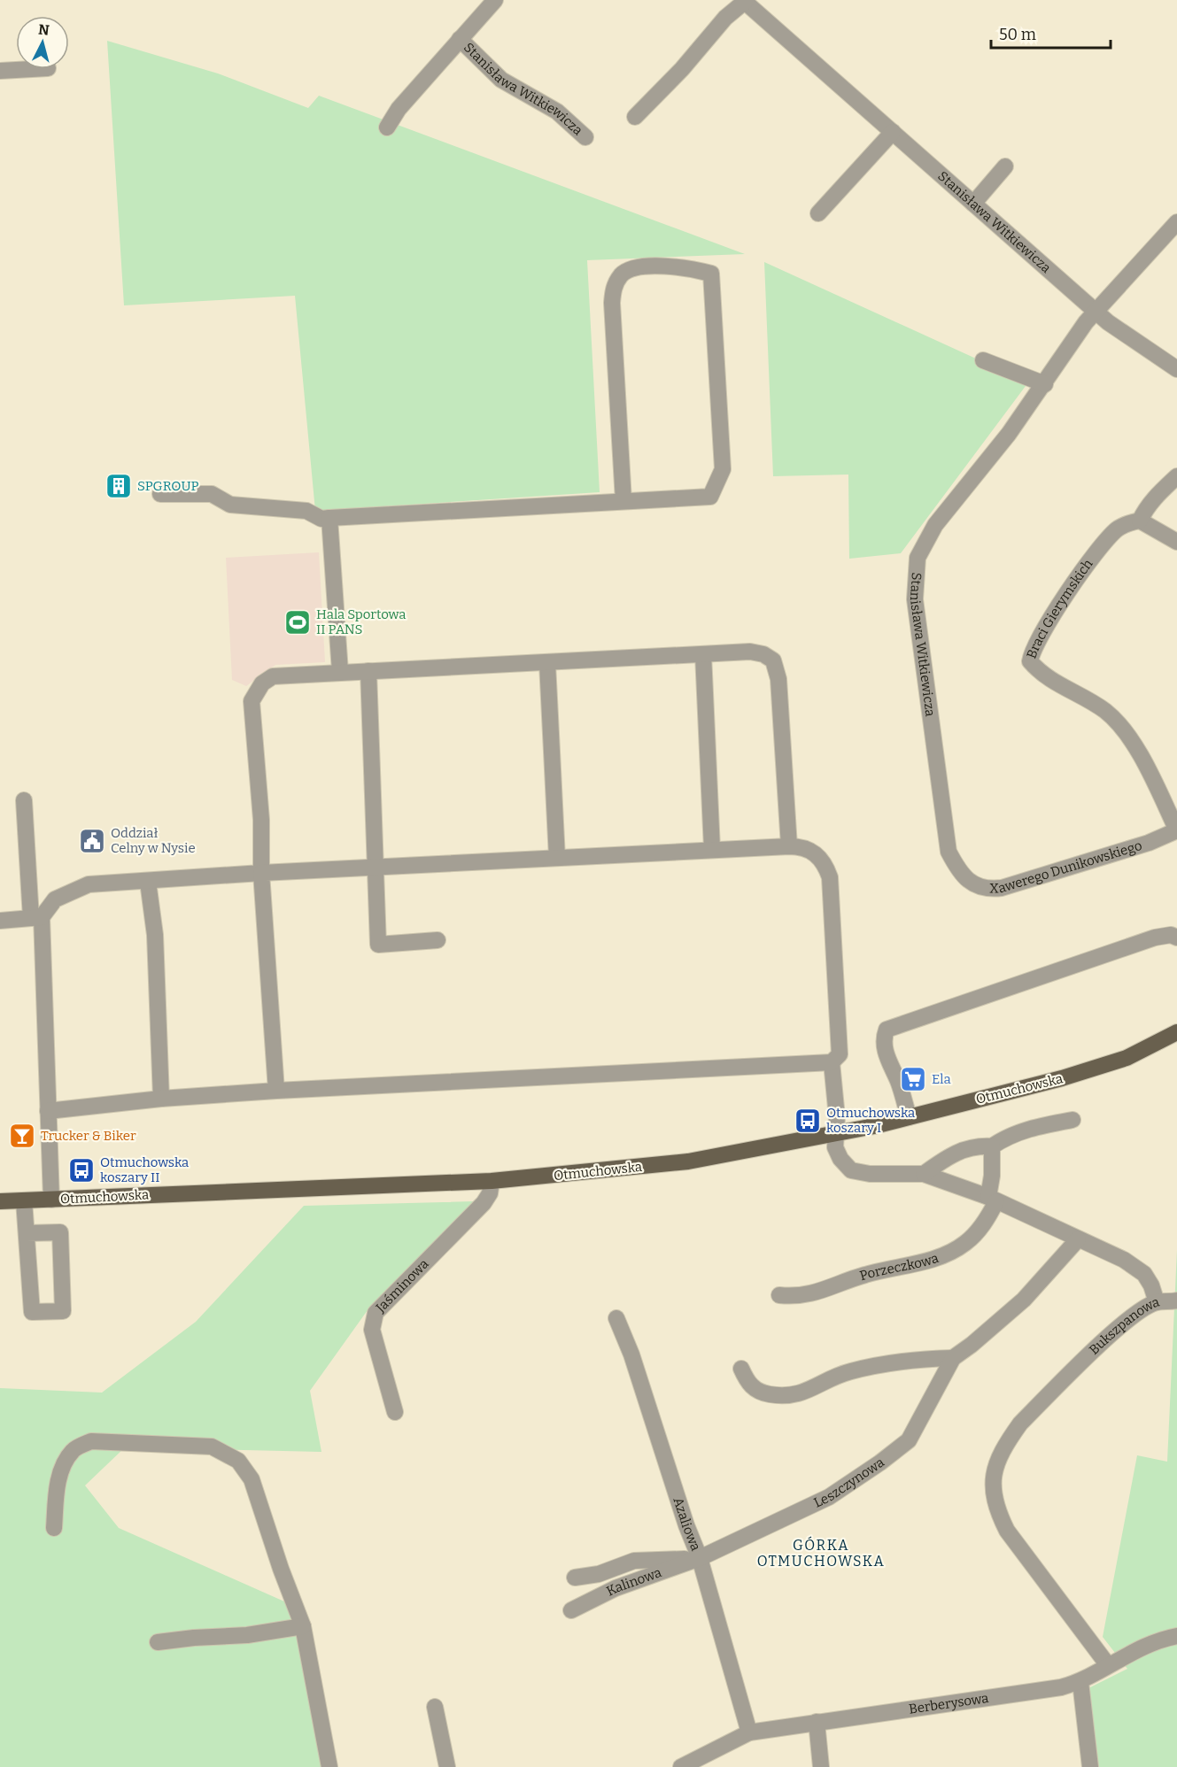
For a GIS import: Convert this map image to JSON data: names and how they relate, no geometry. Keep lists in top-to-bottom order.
{
  "streets": {
    "main road": ["Otmuchowska"],
    "street": [
      "Stanisława Witkiewicza",
      "Braci Gierymskich",
      "Xawerego Dunikowskiego",
      "Porzeczkowa",
      "Jaśminowa",
      "Bukszpanowa",
      "Leszczynowa",
      "Azaliowa",
      "Kalinowa",
      "Berberysowa"
    ]
  },
  "crossings": [
    ["Stanisława Witkiewicza", "Xawerego Dunikowskiego"],
    ["Braci Gierymskich", "Xawerego Dunikowskiego"],
    ["Otmuchowska", "Jaśminowa"],
    ["Otmuchowska", "Bukszpanowa"],
    ["Porzeczkowa", "Bukszpanowa"],
    ["Bukszpanowa", "Leszczynowa"],
    ["Bukszpanowa", "Berberysowa"],
    ["Leszczynowa", "Azaliowa"],
    ["Leszczynowa", "Kalinowa"],
    ["Azaliowa", "Kalinowa"],
    ["Azaliowa", "Berberysowa"]
  ],
  "districts": ["GÓRKA OTMUCHOWSKA"],
  "places": {
    "building": ["SPGROUP"],
    "sports": ["Hala Sportowa II PANS"],
    "public building": ["Oddział Celny w Nysie"],
    "supermarket": ["Ela"],
    "bus stop": ["Otmuchowska koszary I", "Otmuchowska koszary II"],
    "bar": ["Trucker & Biker"]
  },
  "scale_bar": "50 m",
  "north": "top"
}
